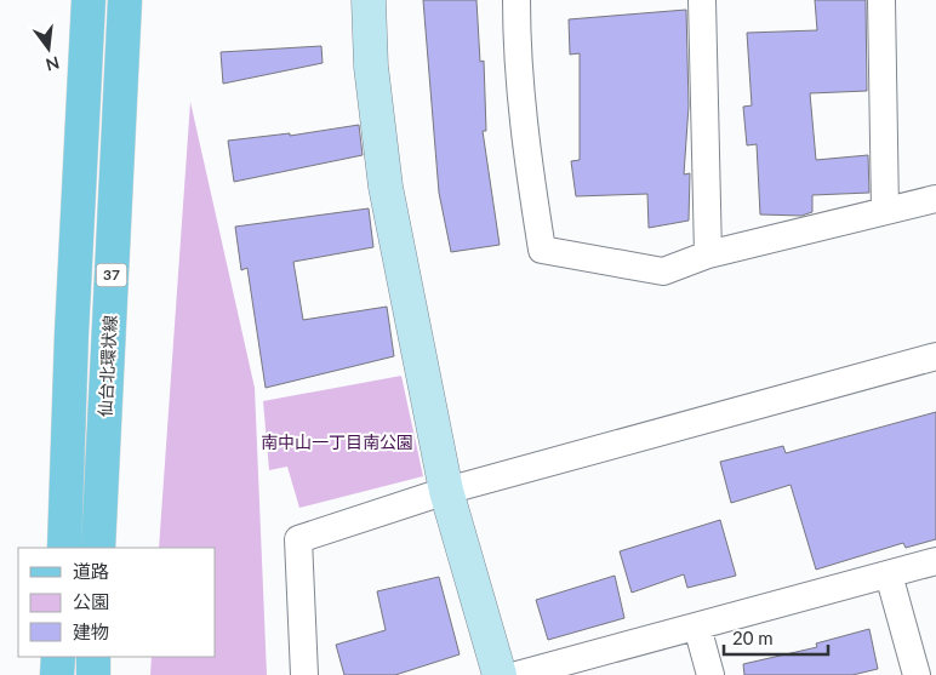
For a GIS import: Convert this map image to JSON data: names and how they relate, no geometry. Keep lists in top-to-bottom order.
{
  "streets": {
    "main road": ["37", "仙台北環状線"]
  },
  "parks": ["南中山一丁目南公園"],
  "legend": ["道路", "公園", "建物"],
  "scale_bar": "20 m",
  "north": "bottom"
}
